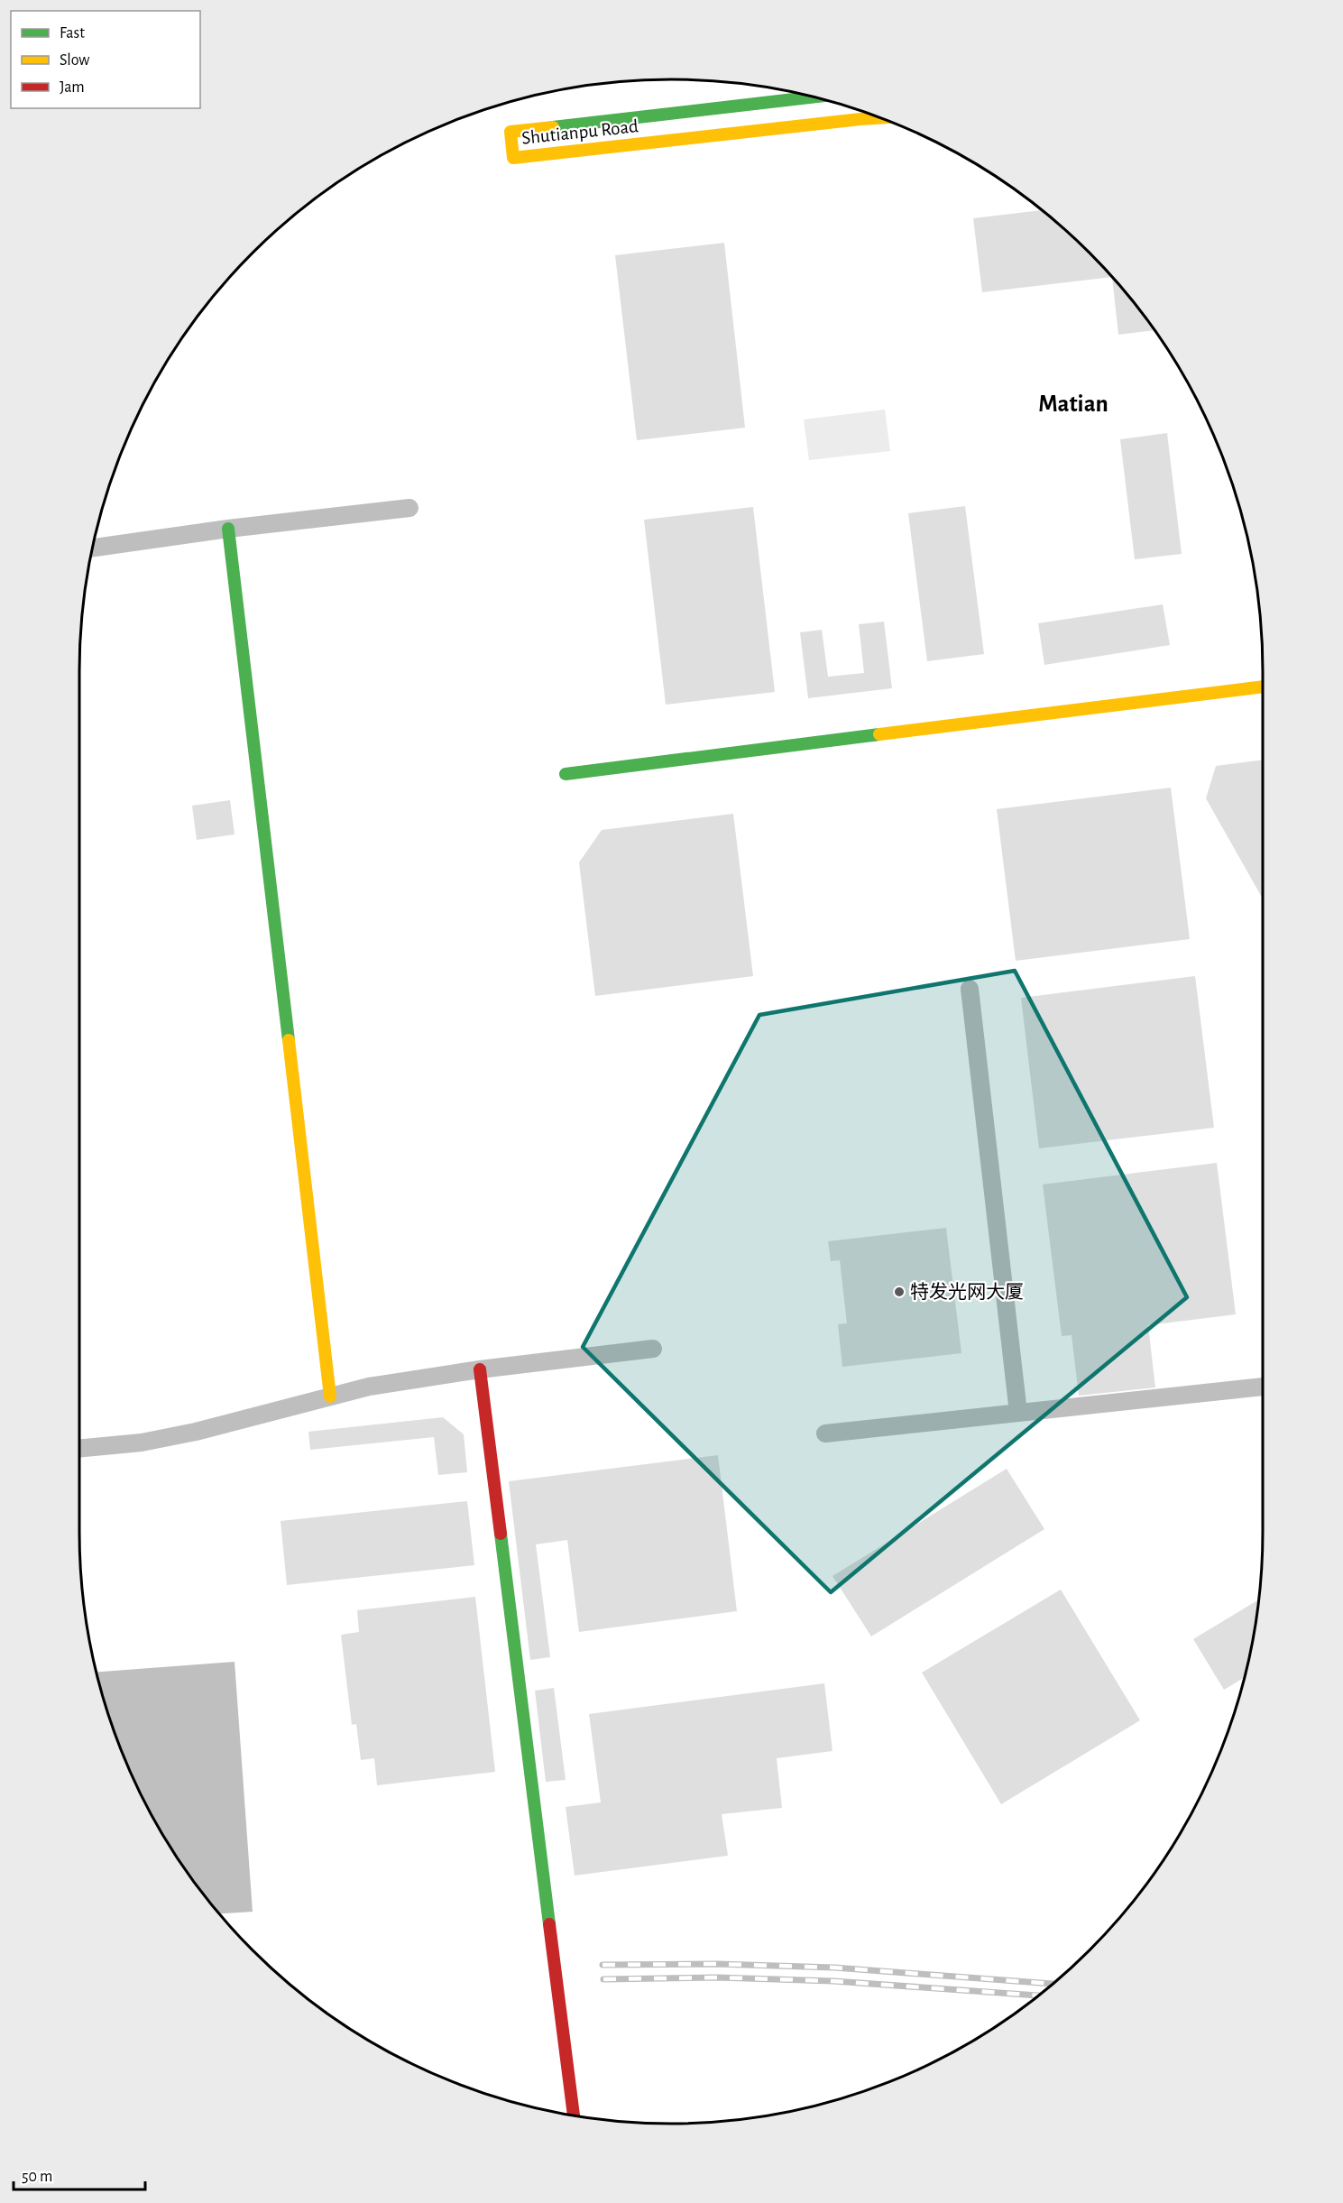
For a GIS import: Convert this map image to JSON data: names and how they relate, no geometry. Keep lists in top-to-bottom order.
{
  "streets": {
    "street": ["Shutianpu Road"]
  },
  "districts": ["Matian"],
  "places": ["特发光网大厦"],
  "legend": ["Fast", "Slow", "Jam"],
  "scale_bar": "50 m"
}
